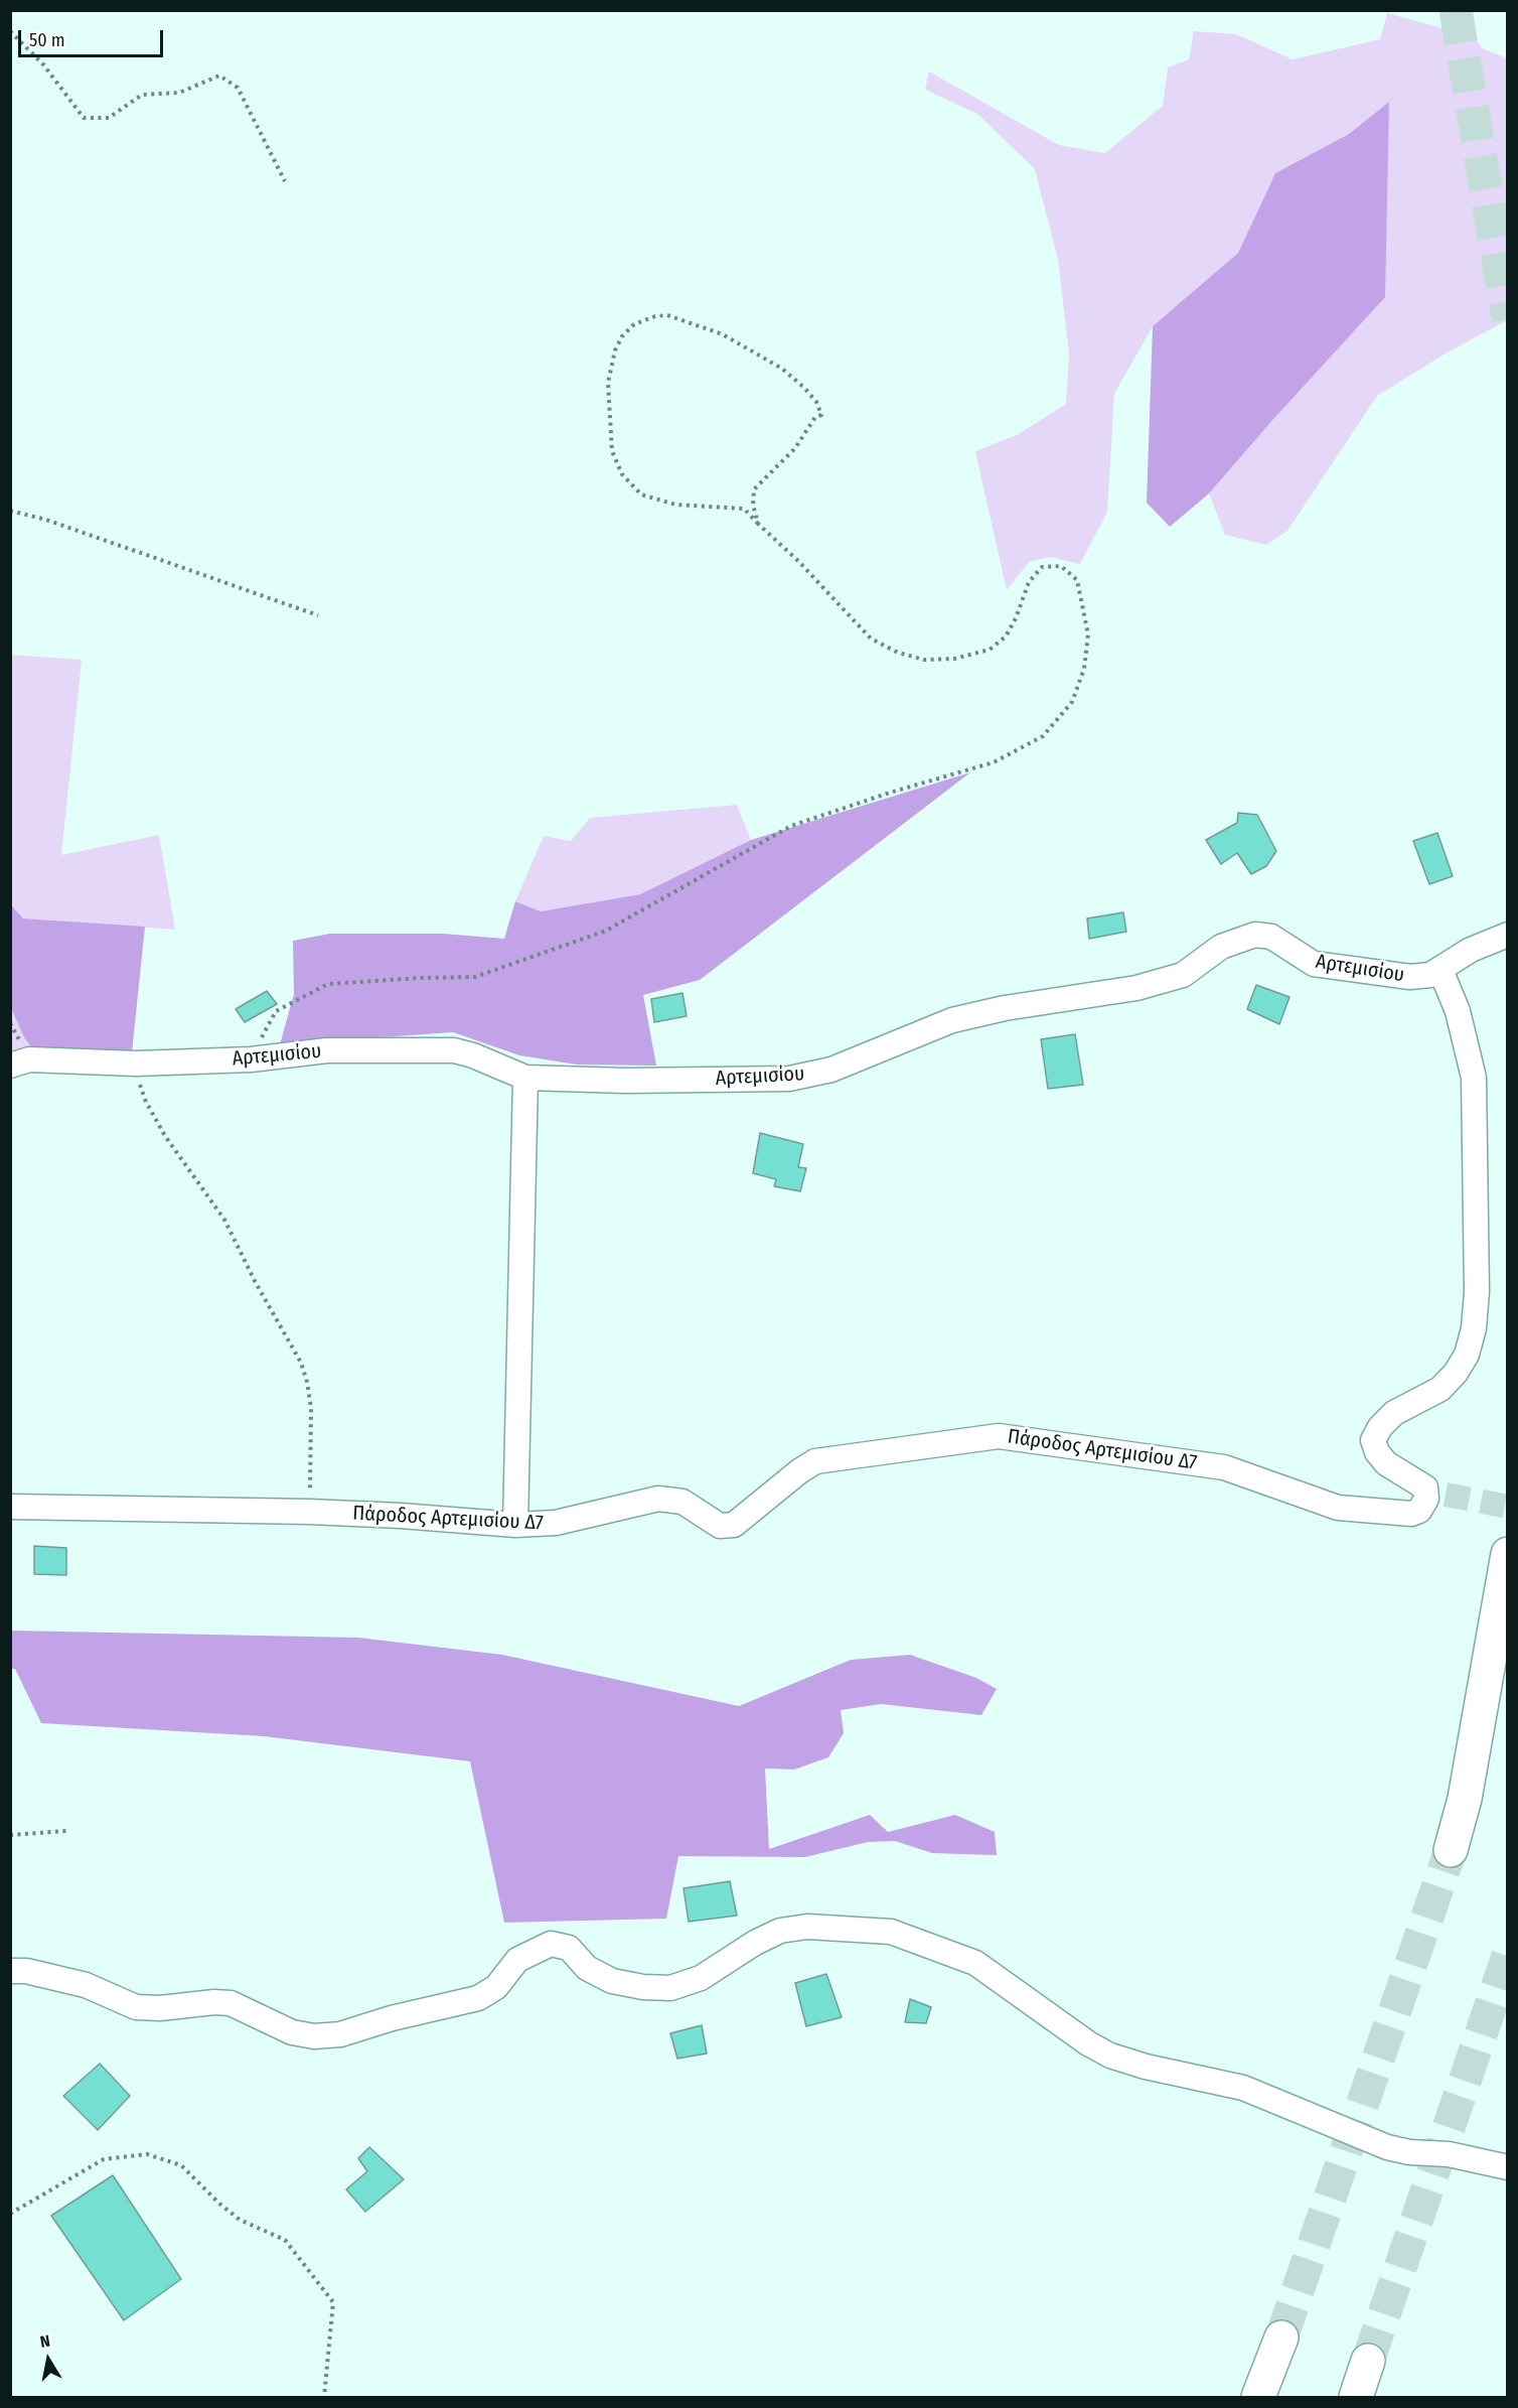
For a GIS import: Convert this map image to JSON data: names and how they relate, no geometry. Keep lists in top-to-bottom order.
{
  "streets": {
    "street": ["Αρτεμισίου", "Πάροδος Αρτεμισίου Δ7"]
  },
  "crossings": [
    ["Αρτεμισίου", "Πάροδος Αρτεμισίου Δ7"]
  ],
  "scale_bar": "50 m",
  "north": "top"
}
